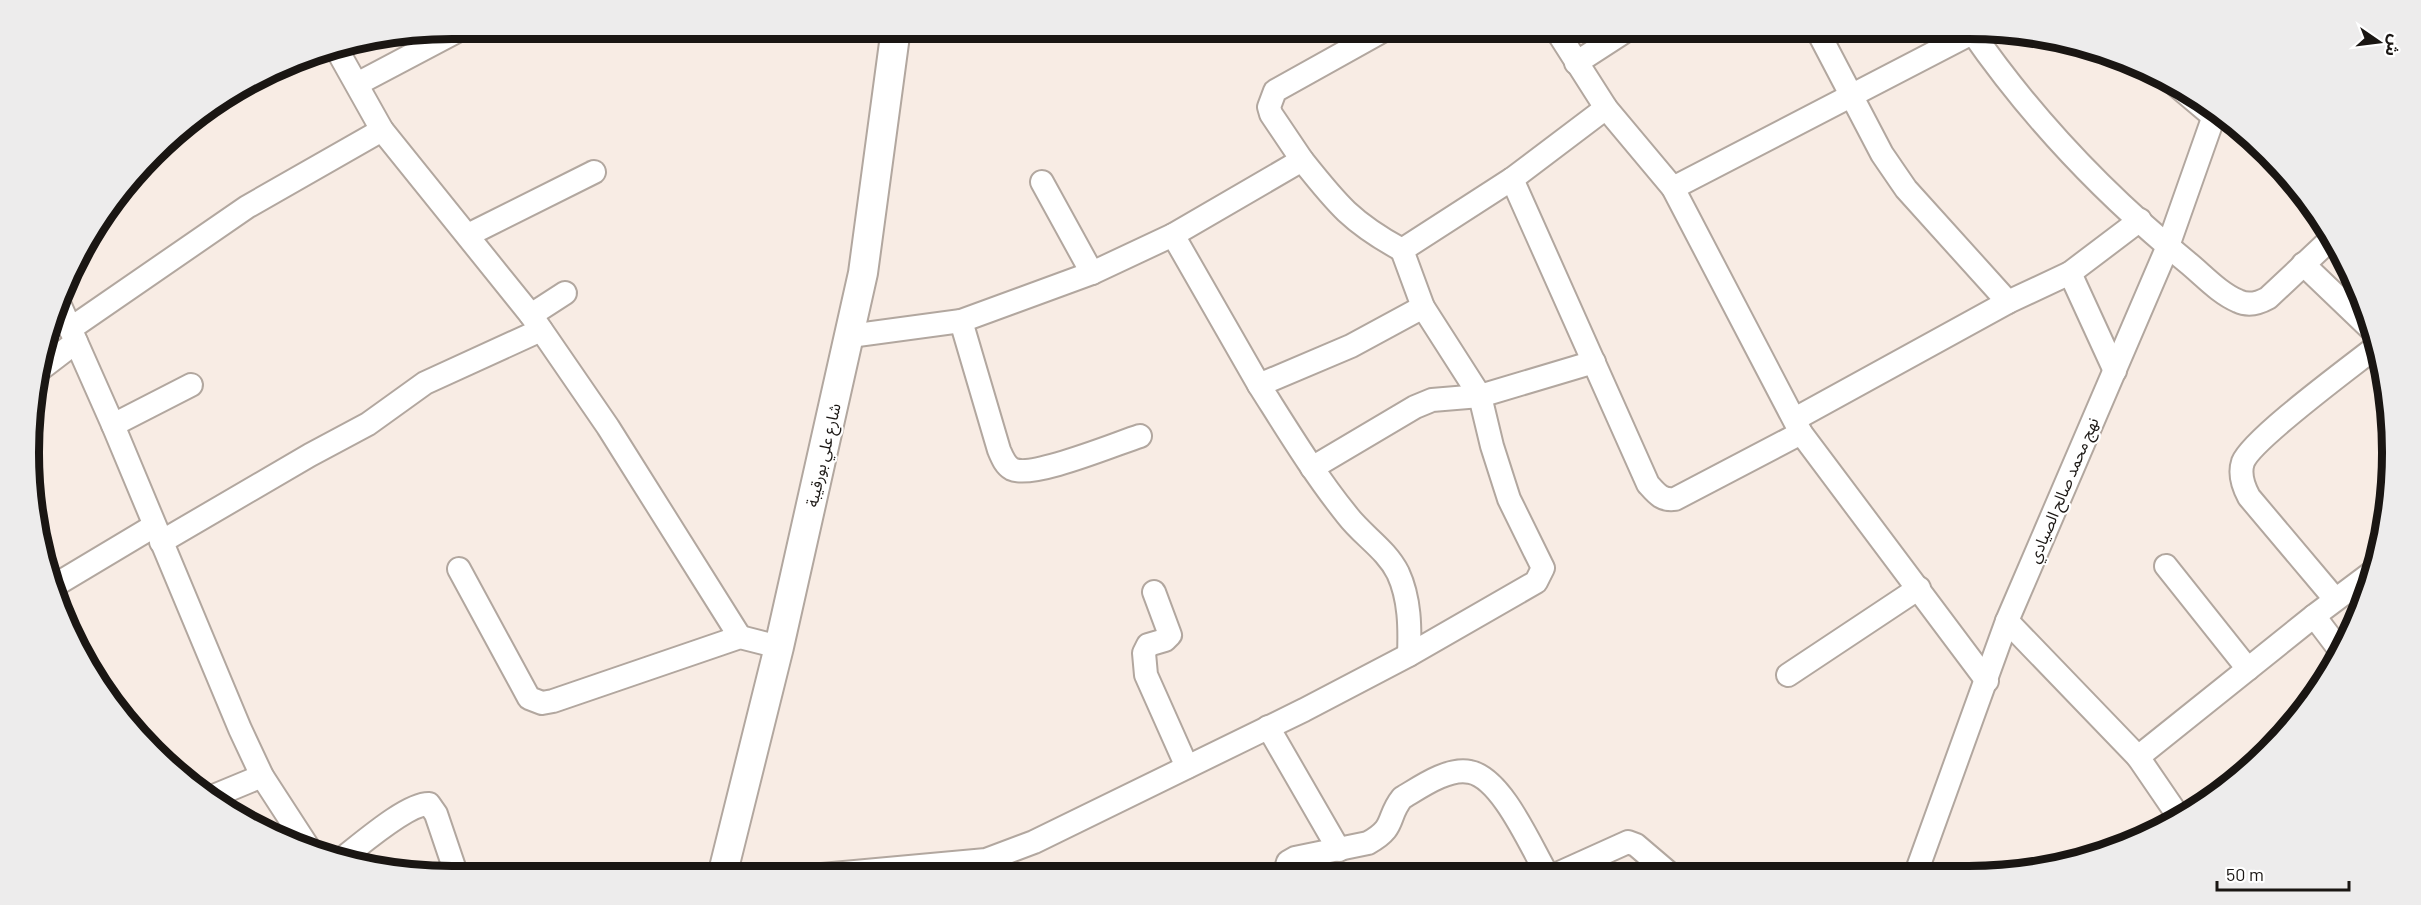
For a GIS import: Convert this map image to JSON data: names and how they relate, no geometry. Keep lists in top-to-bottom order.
{
  "streets": {
    "main road": ["شارع علي بورقيبة"],
    "street": ["نهج محمد صالح الصيادي"]
  },
  "scale_bar": "50 m",
  "north": "right"
}
